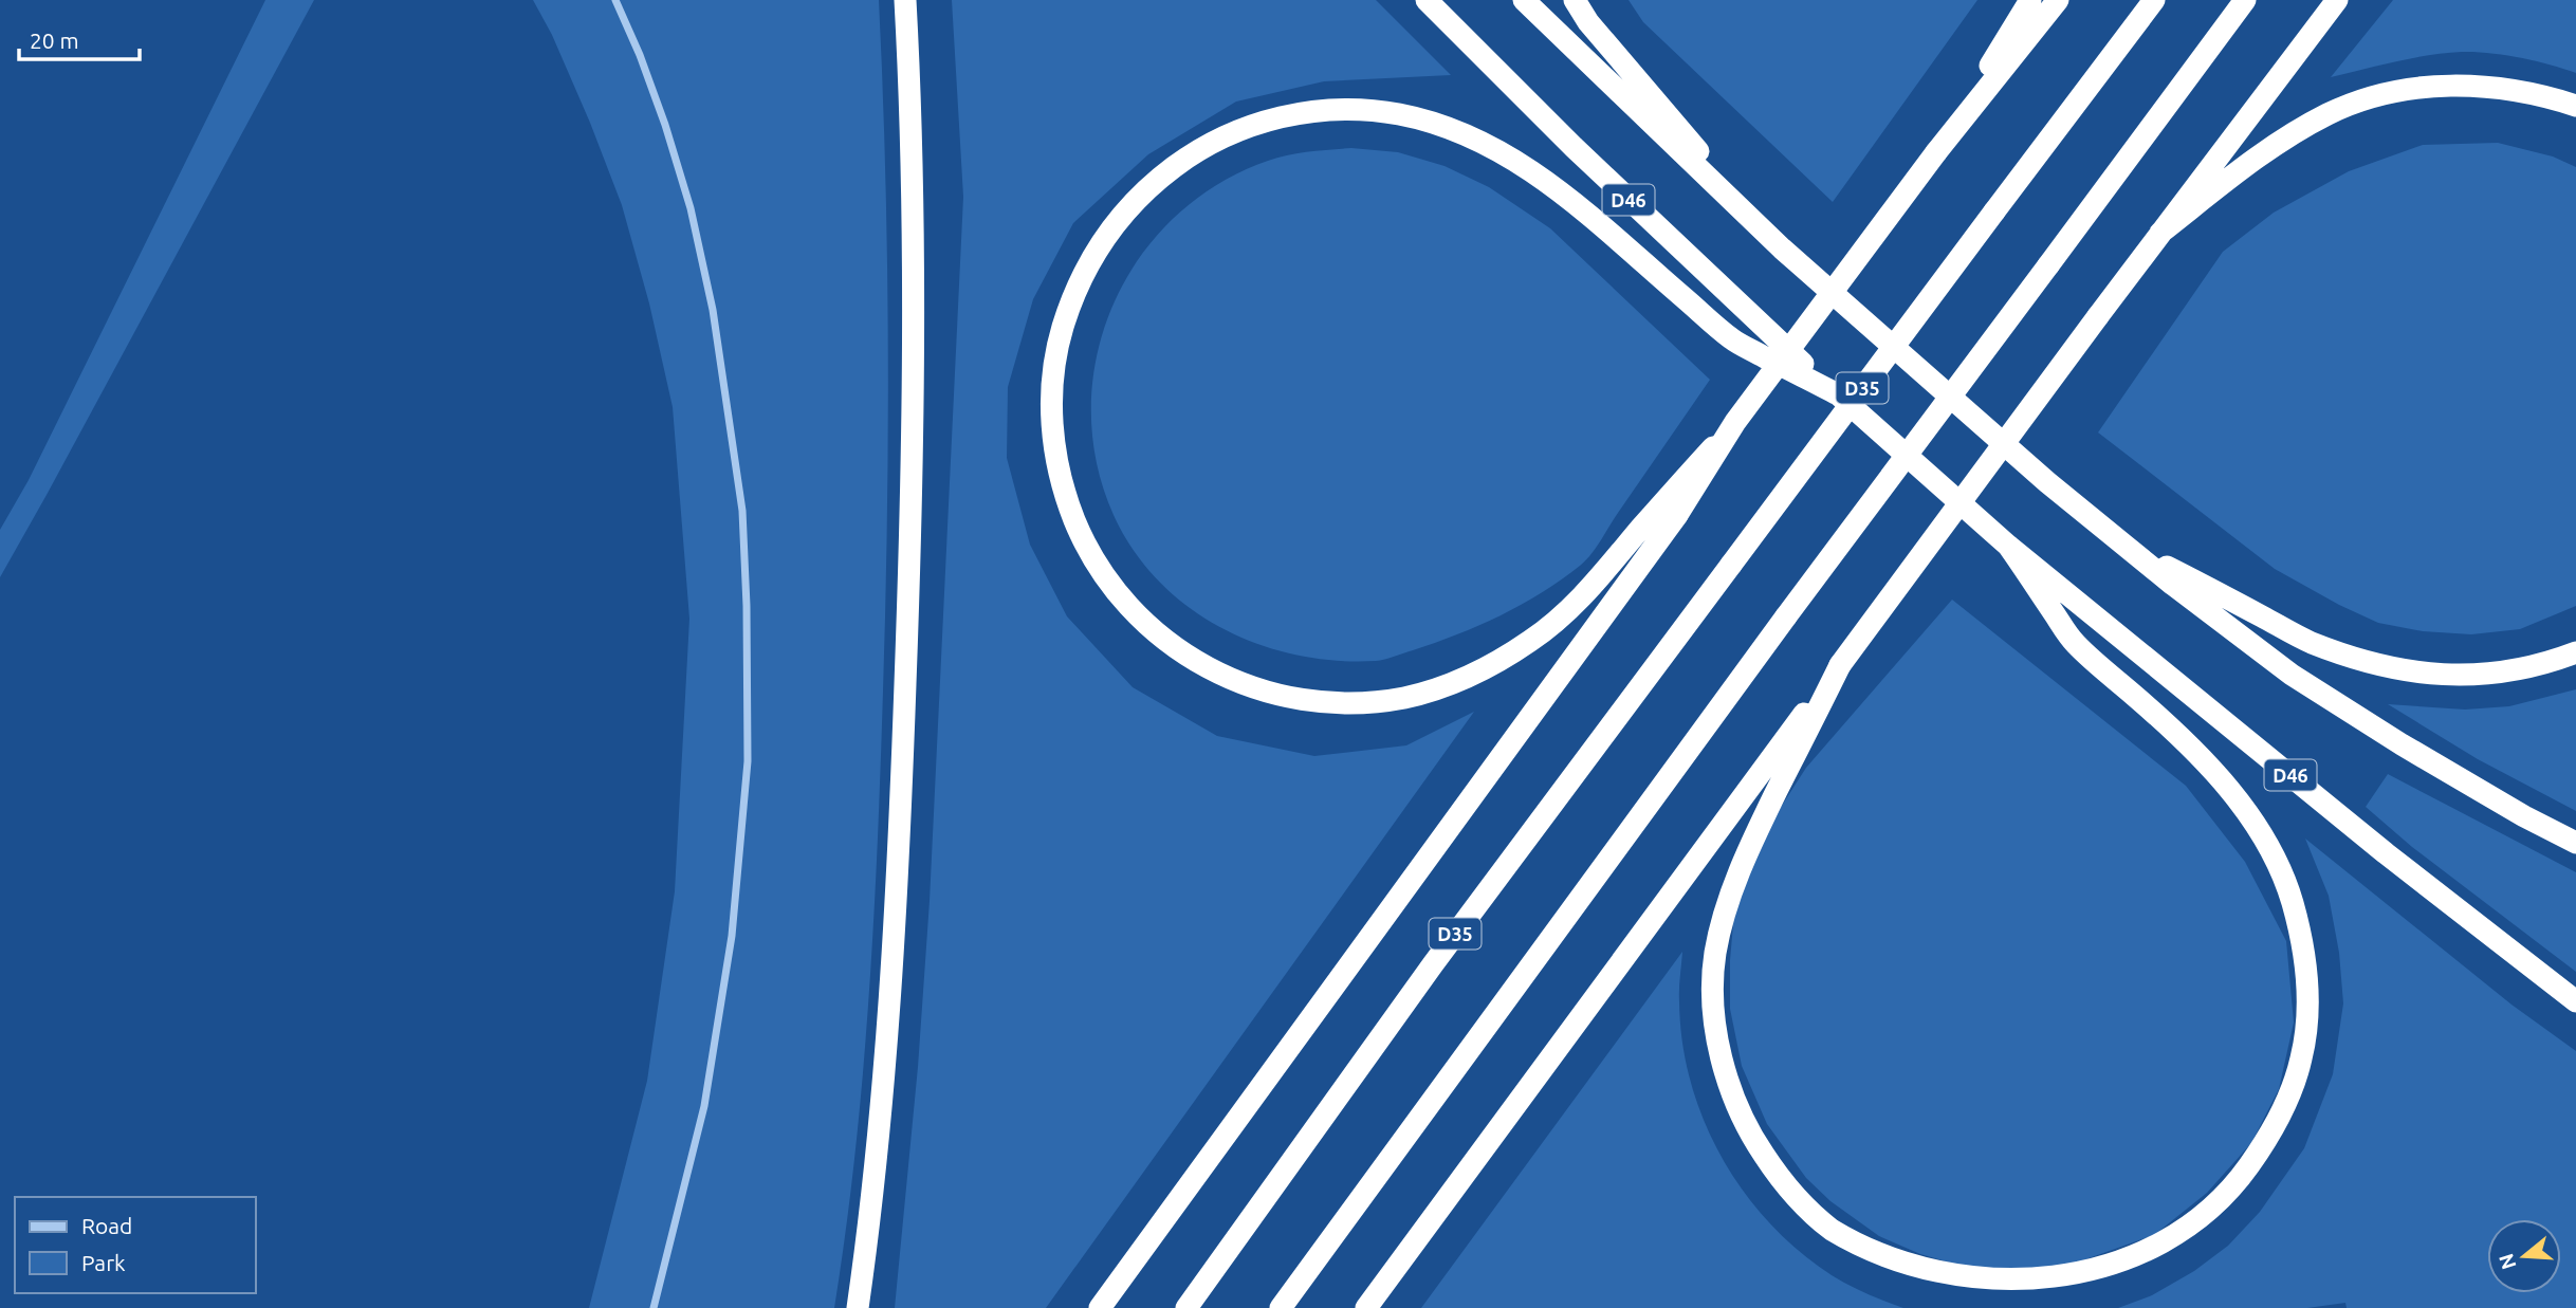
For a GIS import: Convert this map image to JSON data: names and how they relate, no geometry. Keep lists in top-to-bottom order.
{
  "streets": {
    "highway": ["D46", "D35"]
  },
  "legend": ["Road", "Park"],
  "scale_bar": "20 m",
  "north": "left"
}
